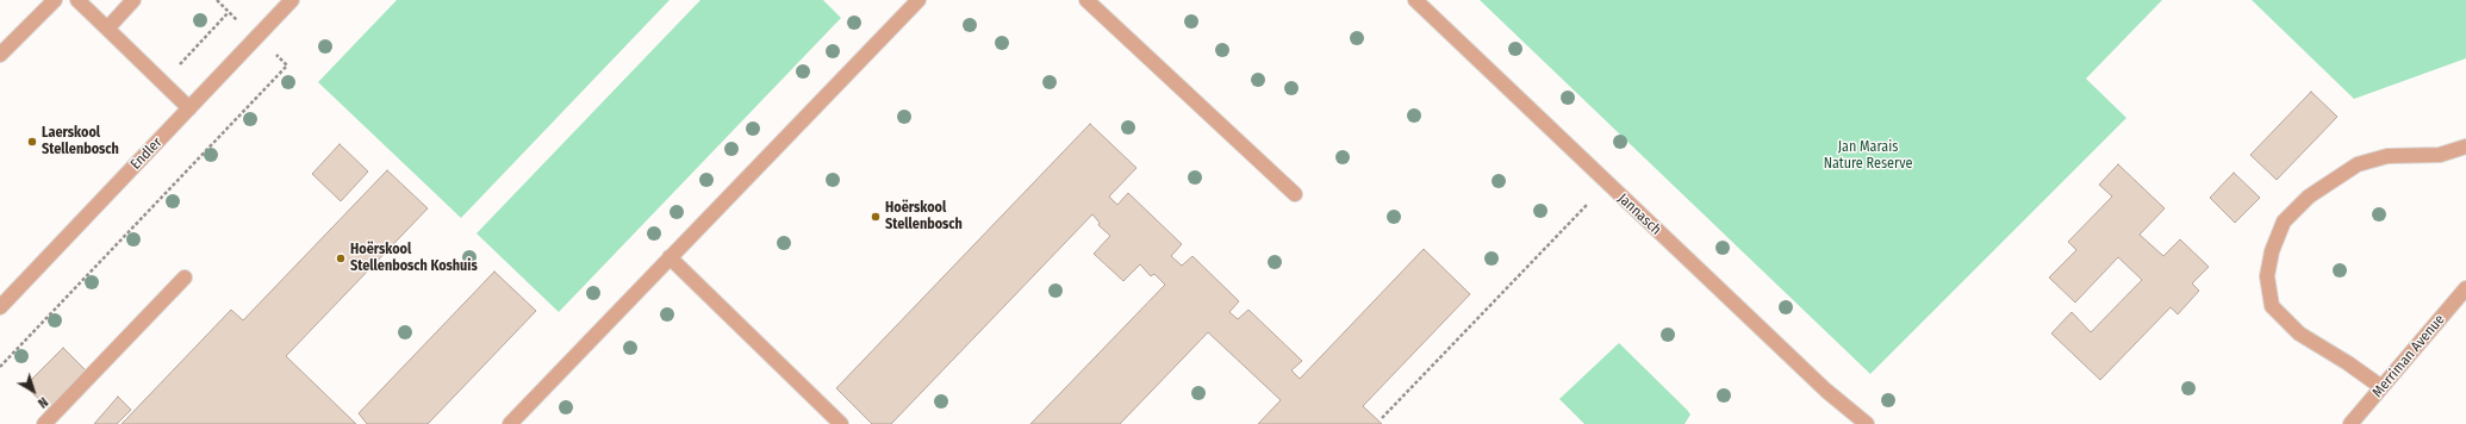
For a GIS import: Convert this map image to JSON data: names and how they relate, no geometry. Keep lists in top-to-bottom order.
{
  "streets": {
    "street": ["Endler", "Jannasch", "Merriman Avenue"]
  },
  "parks": ["Jan Marais Nature Reserve"],
  "places": ["Laerskool Stellenbosch", "Hoërskool Stellenbosch", "Hoërskool Stellenbosch Koshuis"],
  "north": "bottom right"
}
